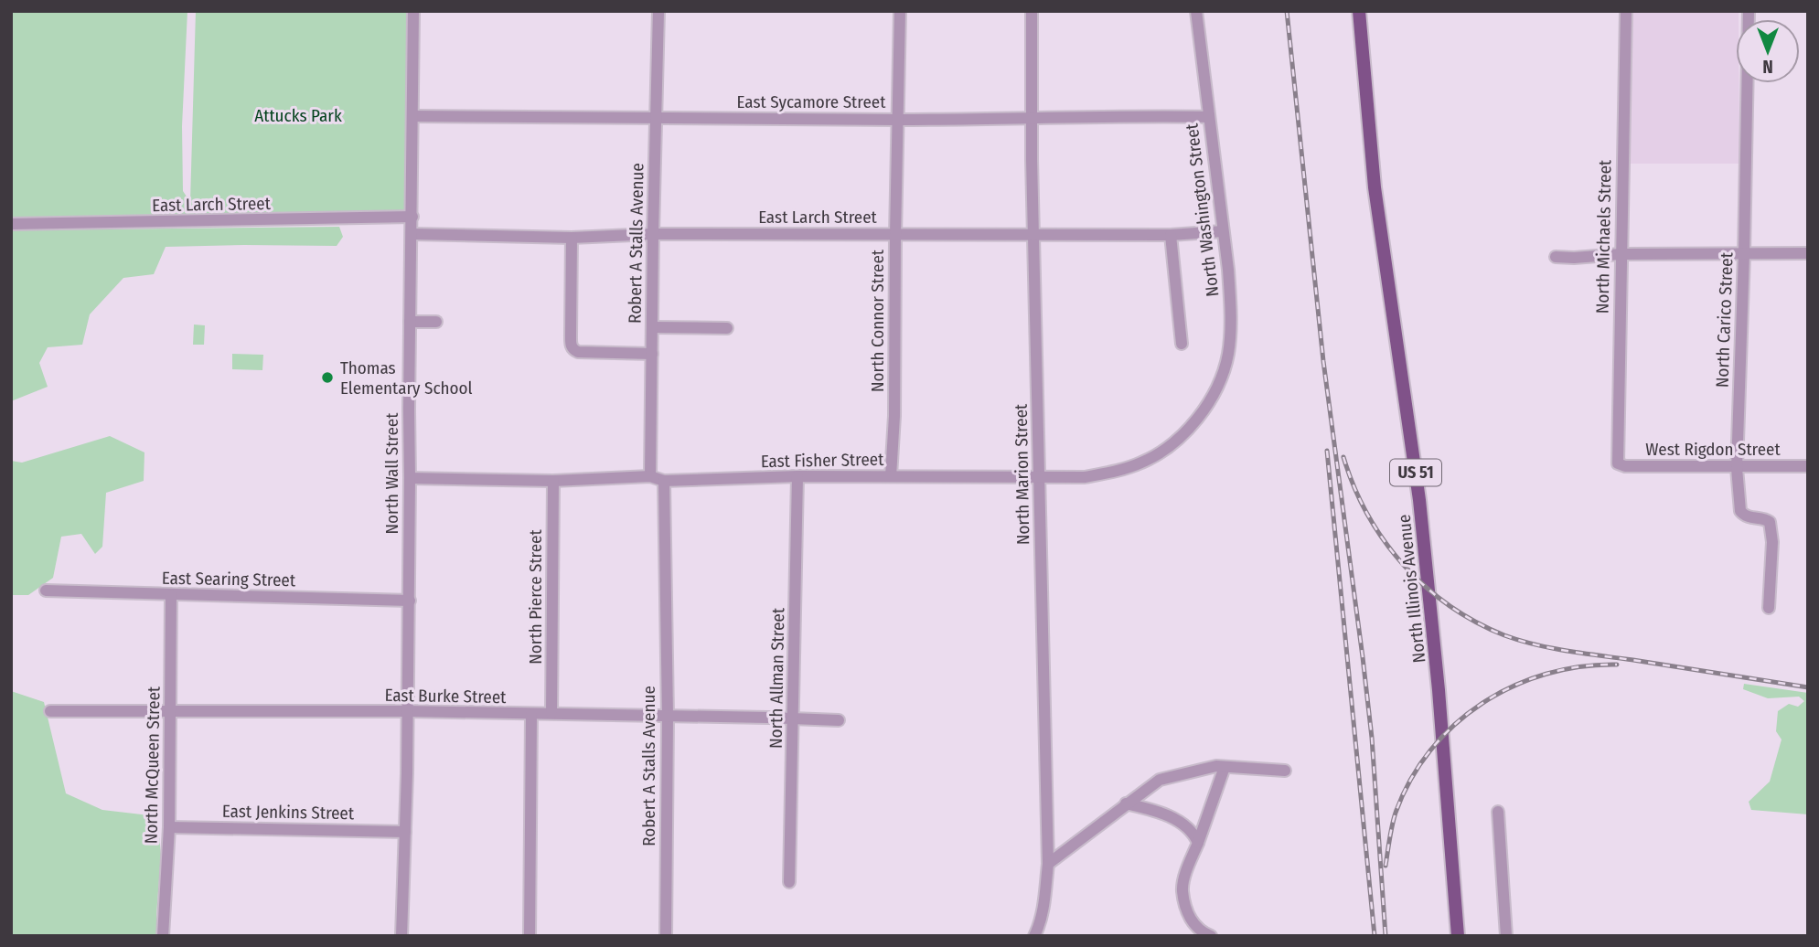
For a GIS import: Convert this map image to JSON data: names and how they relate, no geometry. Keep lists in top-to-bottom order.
{
  "streets": {
    "main road": ["US 51", "North Illinois Avenue"],
    "street": [
      "East Sycamore Street",
      "East Larch Street",
      "North Washington Street",
      "North Michaels Street",
      "Robert A Stalls Avenue",
      "North Carico Street",
      "North Connor Street",
      "West Rigdon Street",
      "East Fisher Street",
      "North Wall Street",
      "North Marion Street",
      "East Searing Street",
      "North Pierce Street",
      "North Allman Street",
      "East Burke Street",
      "North McQueen Street",
      "East Jenkins Street"
    ]
  },
  "crossings": [
    ["East Sycamore Street", "North Washington Street"],
    ["East Sycamore Street", "Robert A Stalls Avenue"],
    ["East Sycamore Street", "North Connor Street"],
    ["East Sycamore Street", "North Wall Street"],
    ["East Sycamore Street", "North Marion Street"],
    ["East Larch Street", "North Washington Street"],
    ["East Larch Street", "Robert A Stalls Avenue"],
    ["East Larch Street", "North Connor Street"],
    ["East Larch Street", "North Wall Street"],
    ["East Larch Street", "North Marion Street"],
    ["North Washington Street", "East Fisher Street"],
    ["North Michaels Street", "West Rigdon Street"],
    ["Robert A Stalls Avenue", "East Fisher Street"],
    ["Robert A Stalls Avenue", "East Burke Street"],
    ["North Carico Street", "West Rigdon Street"],
    ["North Connor Street", "East Fisher Street"],
    ["East Fisher Street", "North Wall Street"],
    ["East Fisher Street", "North Marion Street"],
    ["East Fisher Street", "North Pierce Street"],
    ["East Fisher Street", "North Allman Street"],
    ["North Wall Street", "East Searing Street"],
    ["North Wall Street", "East Burke Street"],
    ["North Wall Street", "East Jenkins Street"],
    ["East Searing Street", "North McQueen Street"],
    ["North Pierce Street", "East Burke Street"],
    ["North Allman Street", "East Burke Street"],
    ["East Burke Street", "North McQueen Street"],
    ["North McQueen Street", "East Jenkins Street"]
  ],
  "parks": ["Attucks Park"],
  "places": ["Thomas Elementary School"],
  "north": "bottom"
}
